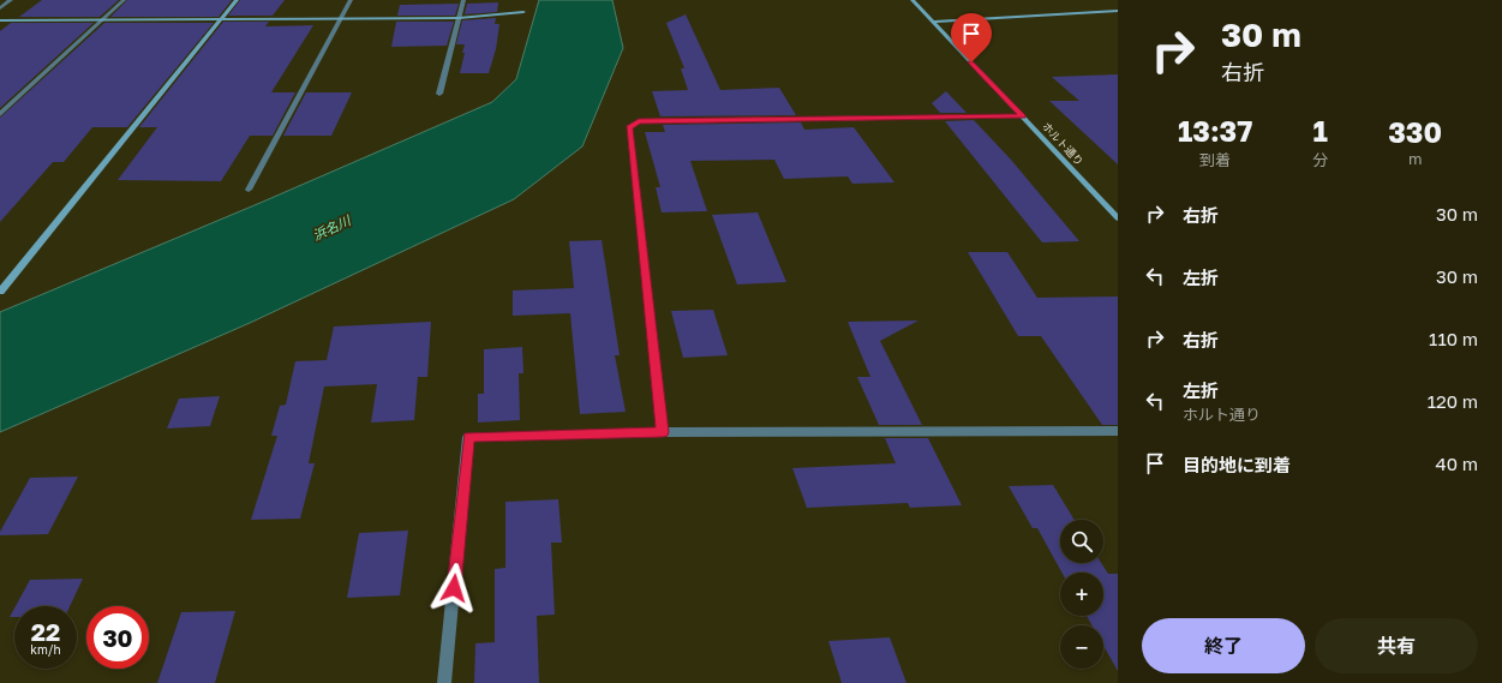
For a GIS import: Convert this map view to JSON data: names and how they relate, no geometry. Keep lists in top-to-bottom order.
{
  "streets": {
    "street": ["ホルト通り"]
  },
  "water": ["浜名川"],
  "page": {
    "turn": ["30 m", "右折"],
    "eta": [
      "13:37",
      "到着",
      "1",
      "分",
      "330",
      "m"
    ],
    "list": [
      {
        "name": "右折",
        "value": "30 m"
      },
      {
        "name": "左折",
        "value": "30 m"
      },
      {
        "name": "右折",
        "value": "110 m"
      },
      {
        "name": "左折",
        "note": "ホルト通り",
        "value": "120 m"
      },
      {
        "name": "目的地に到着",
        "value": "40 m"
      }
    ],
    "map_buttons": ["+", "−"],
    "speed": "22 km/h",
    "limit": "30",
    "buttons": ["終了", "共有"]
  }
}
